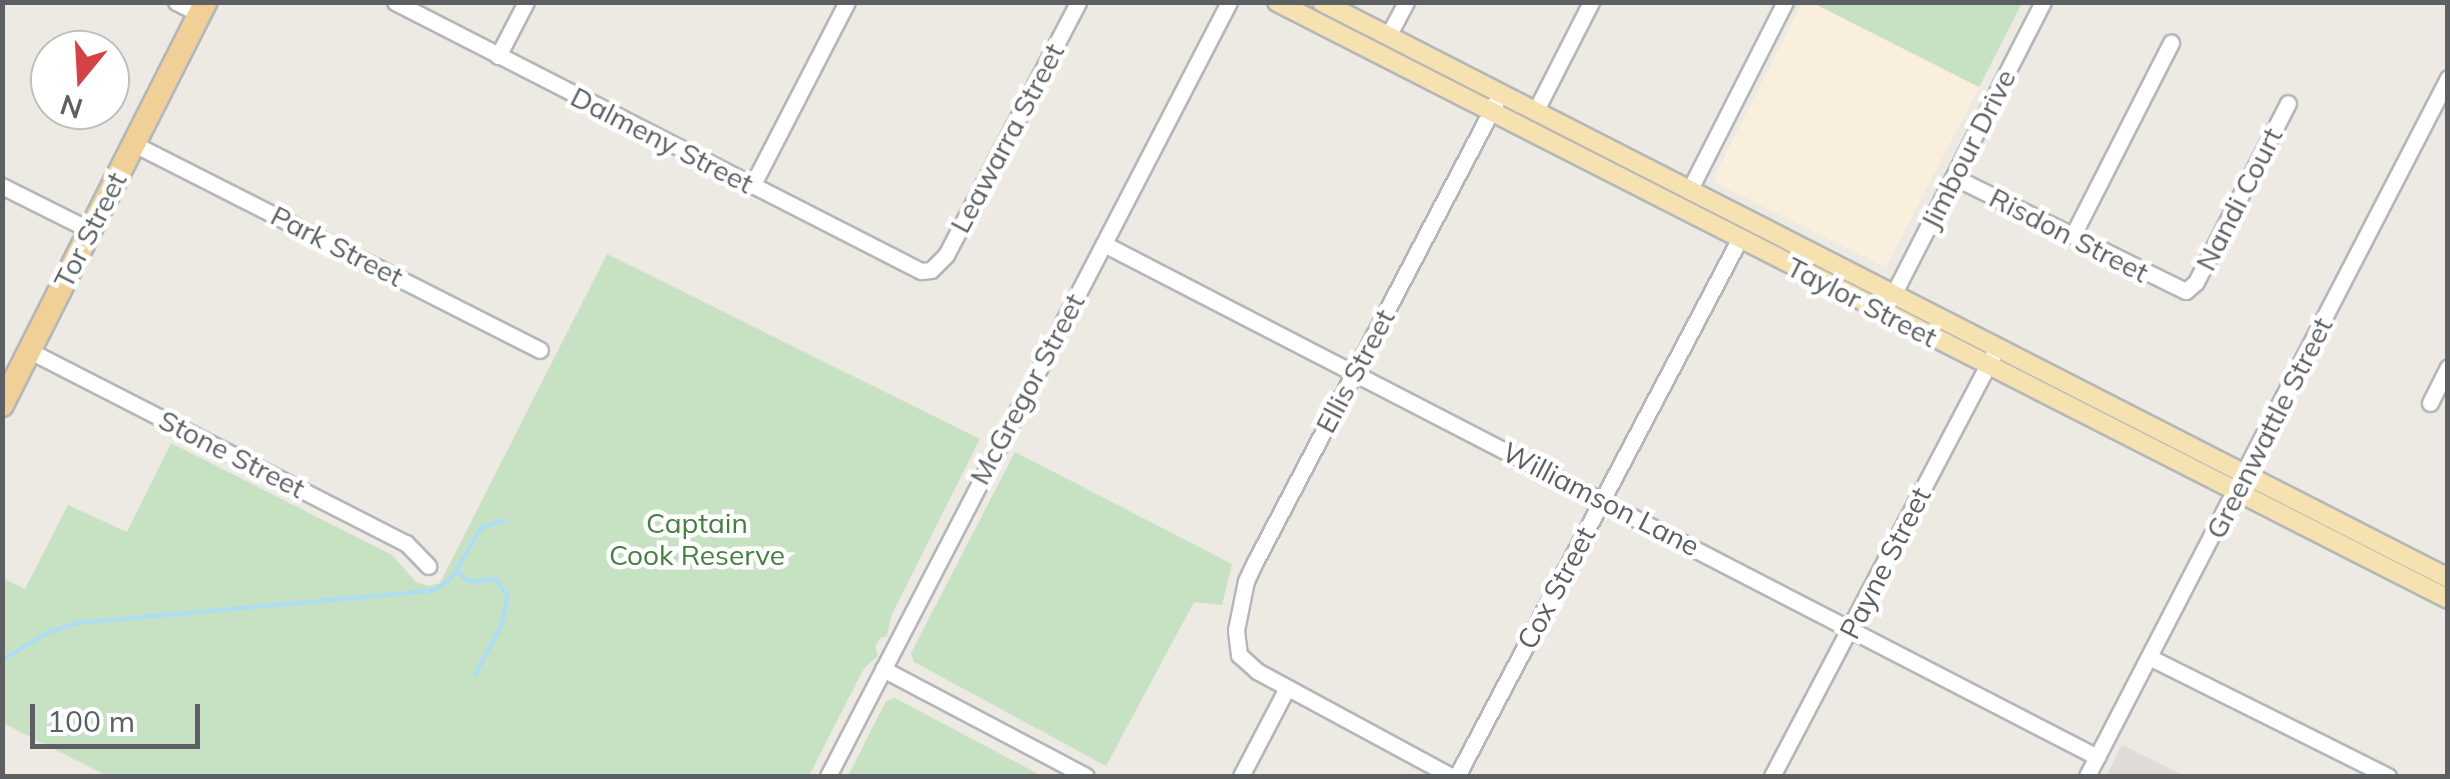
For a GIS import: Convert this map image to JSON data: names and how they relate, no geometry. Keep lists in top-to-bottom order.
{
  "streets": {
    "highway": ["Tor Street"],
    "main road": ["Taylor Street"],
    "street": [
      "Leawarra Street",
      "Dalmeny Street",
      "Jimbour Drive",
      "Nandi Court",
      "Risdon Street",
      "Park Street",
      "Ellis Street",
      "McGregor Street",
      "Greenwattle Street",
      "Stone Street",
      "Williamson Lane",
      "Payne Street",
      "Cox Street"
    ]
  },
  "crossings": [
    ["Leawarra Street", "Dalmeny Street"],
    ["Jimbour Drive", "Risdon Street"],
    ["Jimbour Drive", "Taylor Street"],
    ["Nandi Court", "Risdon Street"],
    ["Tor Street", "Park Street"],
    ["Tor Street", "Stone Street"],
    ["Taylor Street", "Ellis Street"],
    ["Taylor Street", "Greenwattle Street"],
    ["Taylor Street", "Payne Street"],
    ["Taylor Street", "Cox Street"],
    ["Ellis Street", "Williamson Lane"],
    ["McGregor Street", "Williamson Lane"],
    ["Greenwattle Street", "Williamson Lane"],
    ["Williamson Lane", "Payne Street"],
    ["Williamson Lane", "Cox Street"]
  ],
  "parks": ["Captain Cook Reserve"],
  "scale_bar": "100 m",
  "north": "bottom"
}
